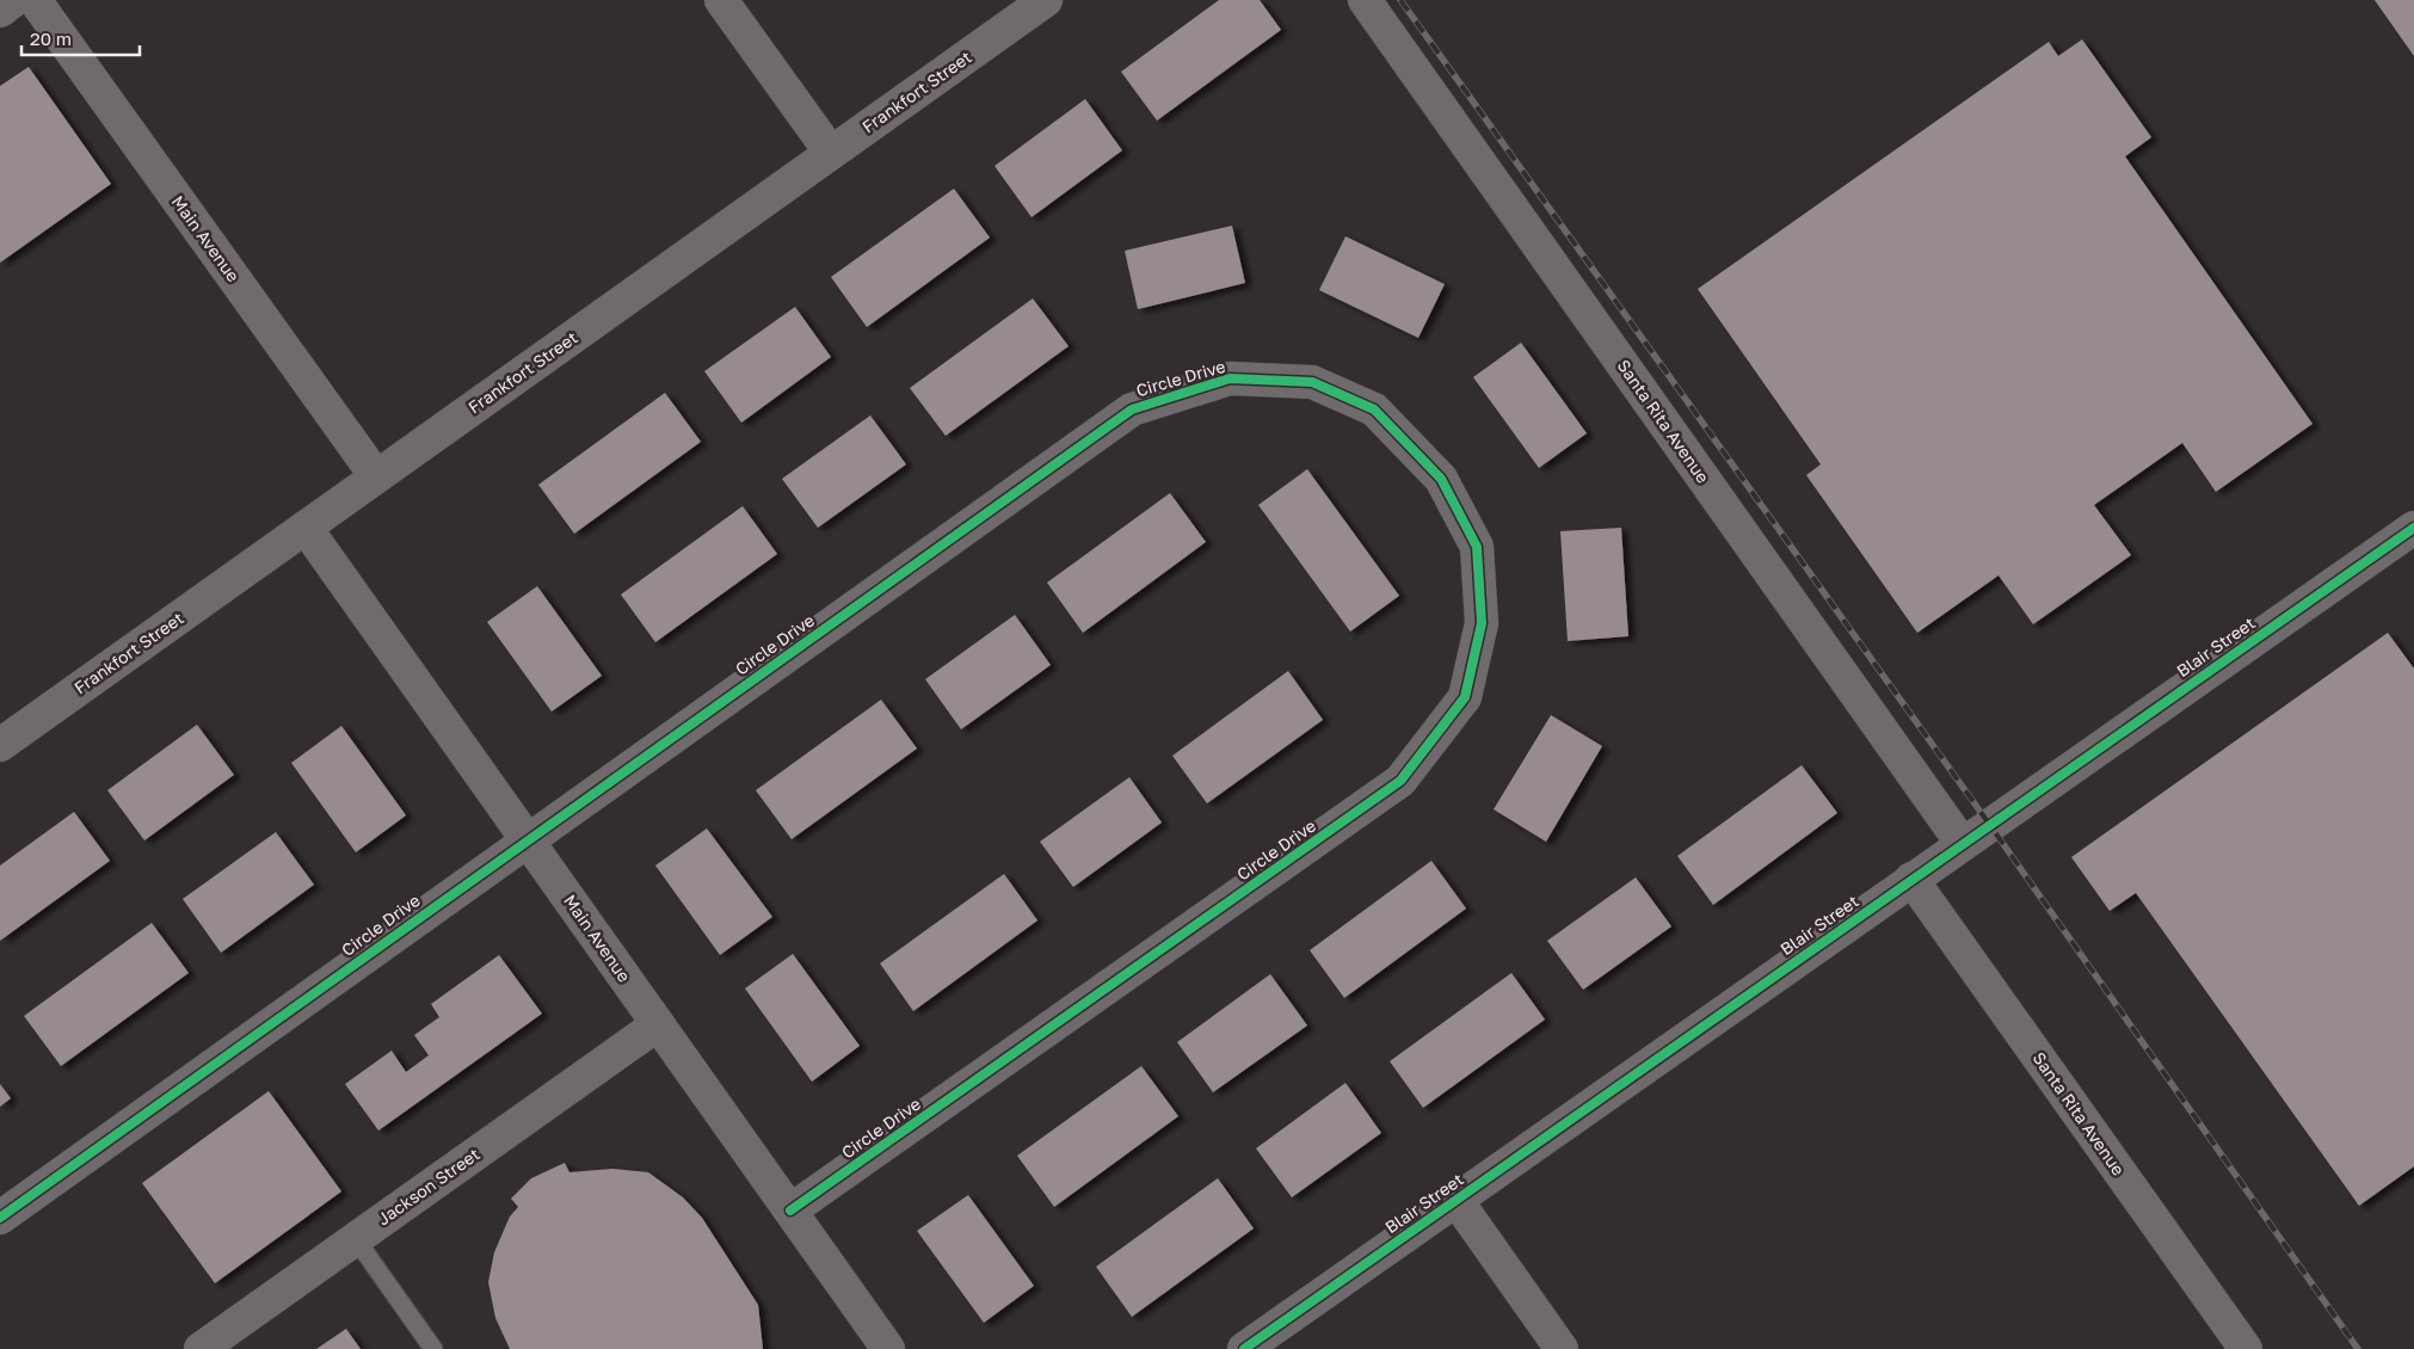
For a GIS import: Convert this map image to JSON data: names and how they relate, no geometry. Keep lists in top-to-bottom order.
{
  "streets": {
    "street": [
      "Frankfort Street",
      "Main Avenue",
      "Circle Drive",
      "Santa Rita Avenue",
      "Blair Street",
      "Jackson Street"
    ]
  },
  "crossings": [
    ["Frankfort Street", "Main Avenue"],
    ["Main Avenue", "Circle Drive"],
    ["Main Avenue", "Jackson Street"],
    ["Santa Rita Avenue", "Blair Street"]
  ],
  "scale_bar": "20 m"
}
